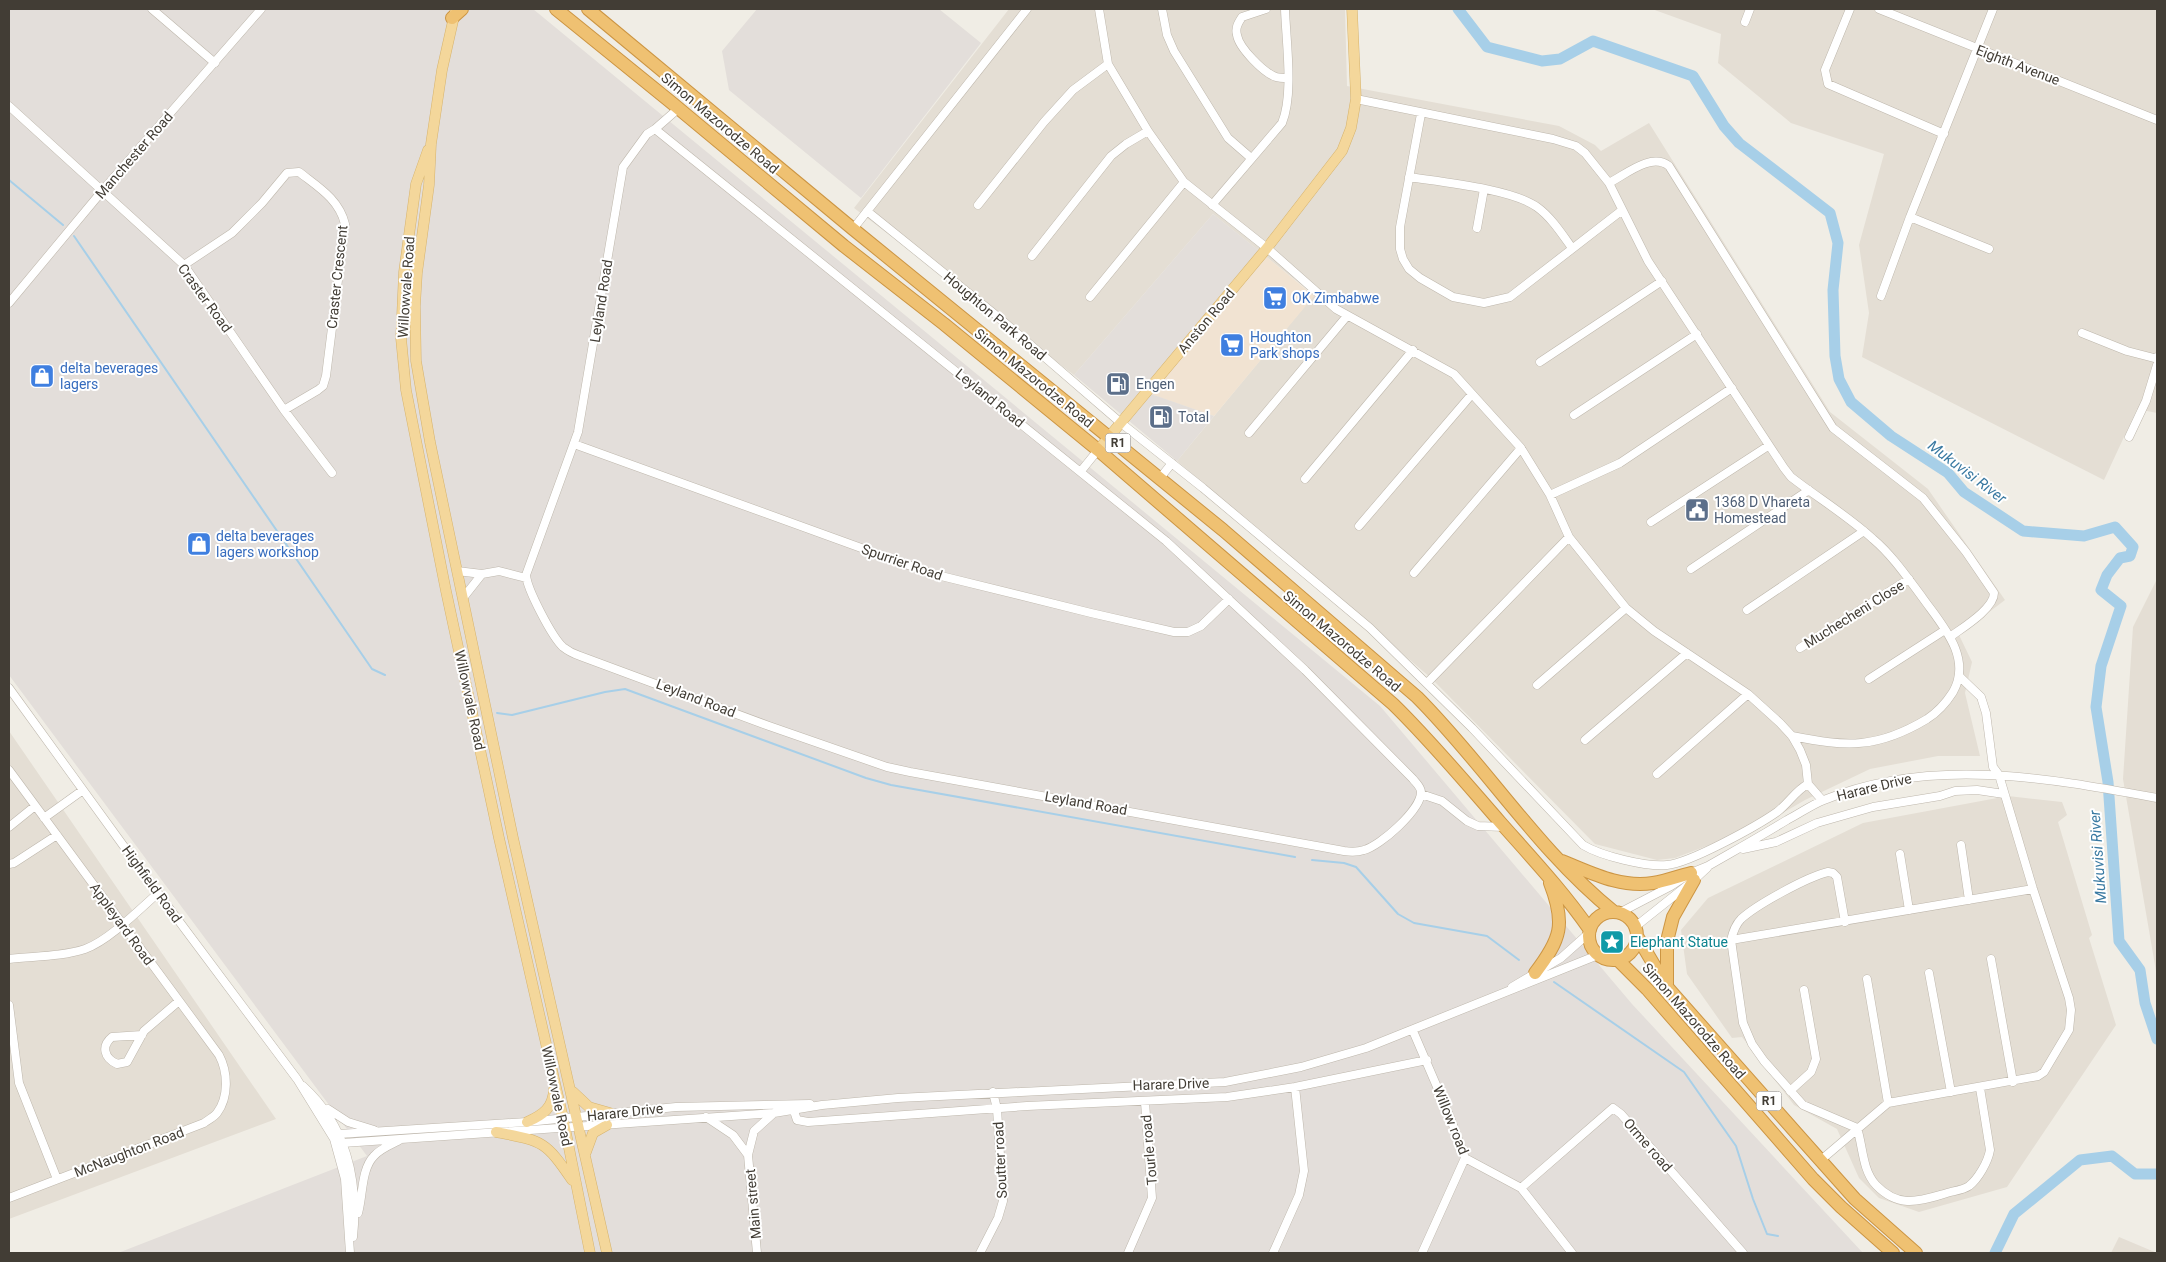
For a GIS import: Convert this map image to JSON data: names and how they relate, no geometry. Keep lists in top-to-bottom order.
{
  "streets": {
    "highway": ["Simon Mazorodze Road", "R1"],
    "main road": ["Willowvale Road", "Anston Road"],
    "street": [
      "Eighth Avenue",
      "Manchester Road",
      "Craster Crescent",
      "Craster Road",
      "Leyland Road",
      "Houghton Park Road",
      "Spurrier Road",
      "Muchecheni Close",
      "Harare Drive",
      "Highfield Road",
      "Appleyard Road",
      "Willow road",
      "Orme road",
      "Tourle road",
      "McNaughton Road",
      "Soutter road",
      "Main street"
    ]
  },
  "crossings": [
    ["Simon Mazorodze Road", "Anston Road"],
    ["Simon Mazorodze Road", "R1"],
    ["Simon Mazorodze Road", "Harare Drive"],
    ["Manchester Road", "Craster Road"],
    ["Craster Crescent", "Craster Road"],
    ["Willowvale Road", "Harare Drive"],
    ["Leyland Road", "Spurrier Road"],
    ["Houghton Park Road", "Anston Road"],
    ["R1", "Harare Drive"],
    ["Harare Drive", "Highfield Road"],
    ["Harare Drive", "Willow road"],
    ["Harare Drive", "Soutter road"],
    ["Harare Drive", "Main street"],
    ["Appleyard Road", "McNaughton Road"],
    ["Willow road", "Orme road"]
  ],
  "water": ["Mukuvisi River"],
  "places": {
    "supermarket": ["OK Zimbabwe", "Houghton Park shops"],
    "shop": ["delta beverages lagers", "delta beverages lagers workshop"],
    "fuel station": ["Engen", "Total"],
    "public building": ["1368 D Vhareta Homestead"],
    "place": ["Elephant Statue"]
  }
}
